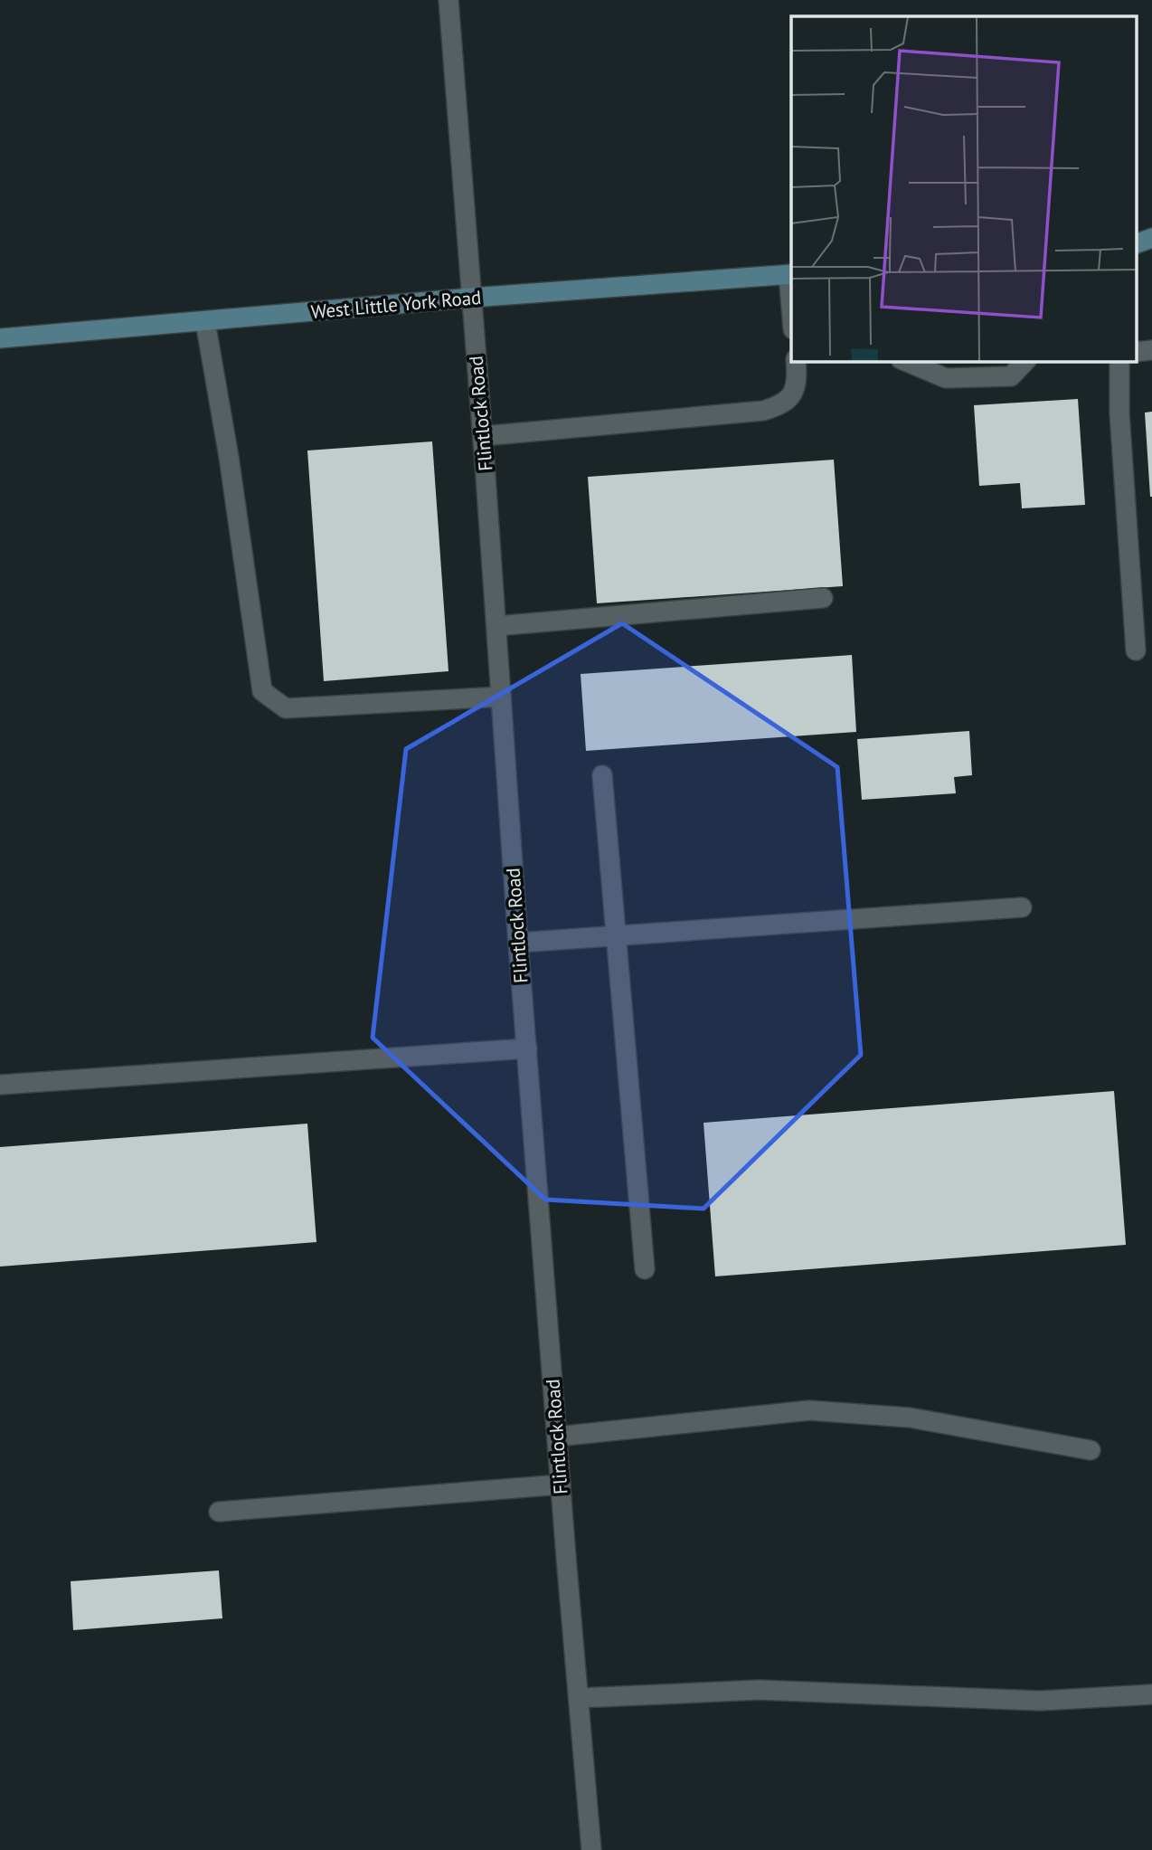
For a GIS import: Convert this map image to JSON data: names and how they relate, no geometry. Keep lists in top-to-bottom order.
{
  "streets": {
    "main road": ["West Little York Road"],
    "street": ["Flintlock Road"]
  },
  "crossings": [
    ["West Little York Road", "Flintlock Road"]
  ]
}
